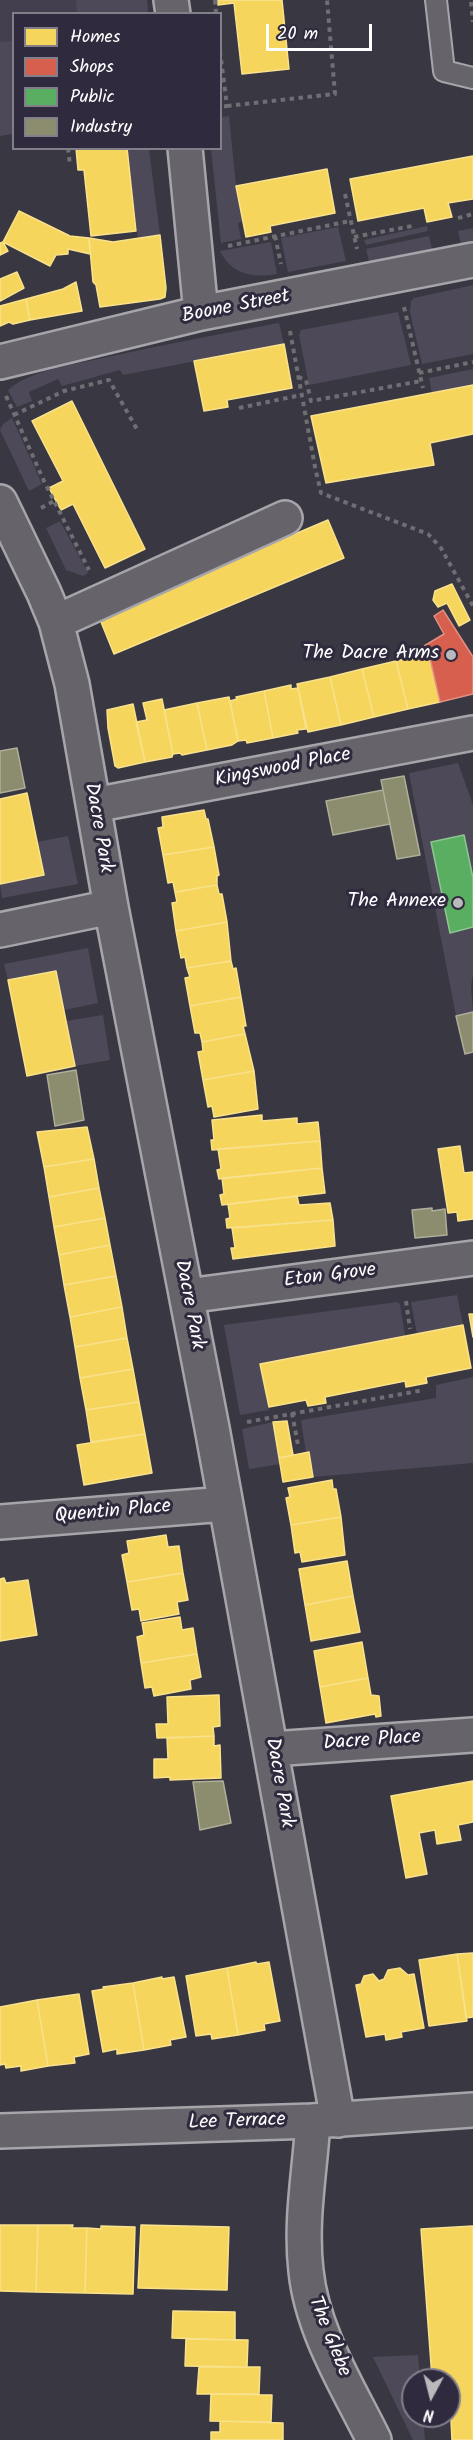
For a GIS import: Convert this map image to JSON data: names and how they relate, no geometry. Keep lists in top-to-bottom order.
{
  "streets": {
    "street": [
      "Boone Street",
      "Kingswood Place",
      "Dacre Park",
      "Eton Grove",
      "Quentin Place",
      "Dacre Place",
      "Lee Terrace",
      "The Glebe"
    ]
  },
  "crossings": [
    ["Kingswood Place", "Dacre Park"],
    ["Dacre Park", "Eton Grove"],
    ["Dacre Park", "Quentin Place"],
    ["Dacre Park", "Dacre Place"],
    ["Dacre Park", "Lee Terrace"],
    ["Dacre Park", "The Glebe"],
    ["Lee Terrace", "The Glebe"]
  ],
  "places": ["The Dacre Arms", "The Annexe"],
  "legend": [
    "Homes",
    "Shops",
    "Public",
    "Industry"
  ],
  "scale_bar": "20 m",
  "north": "bottom"
}
